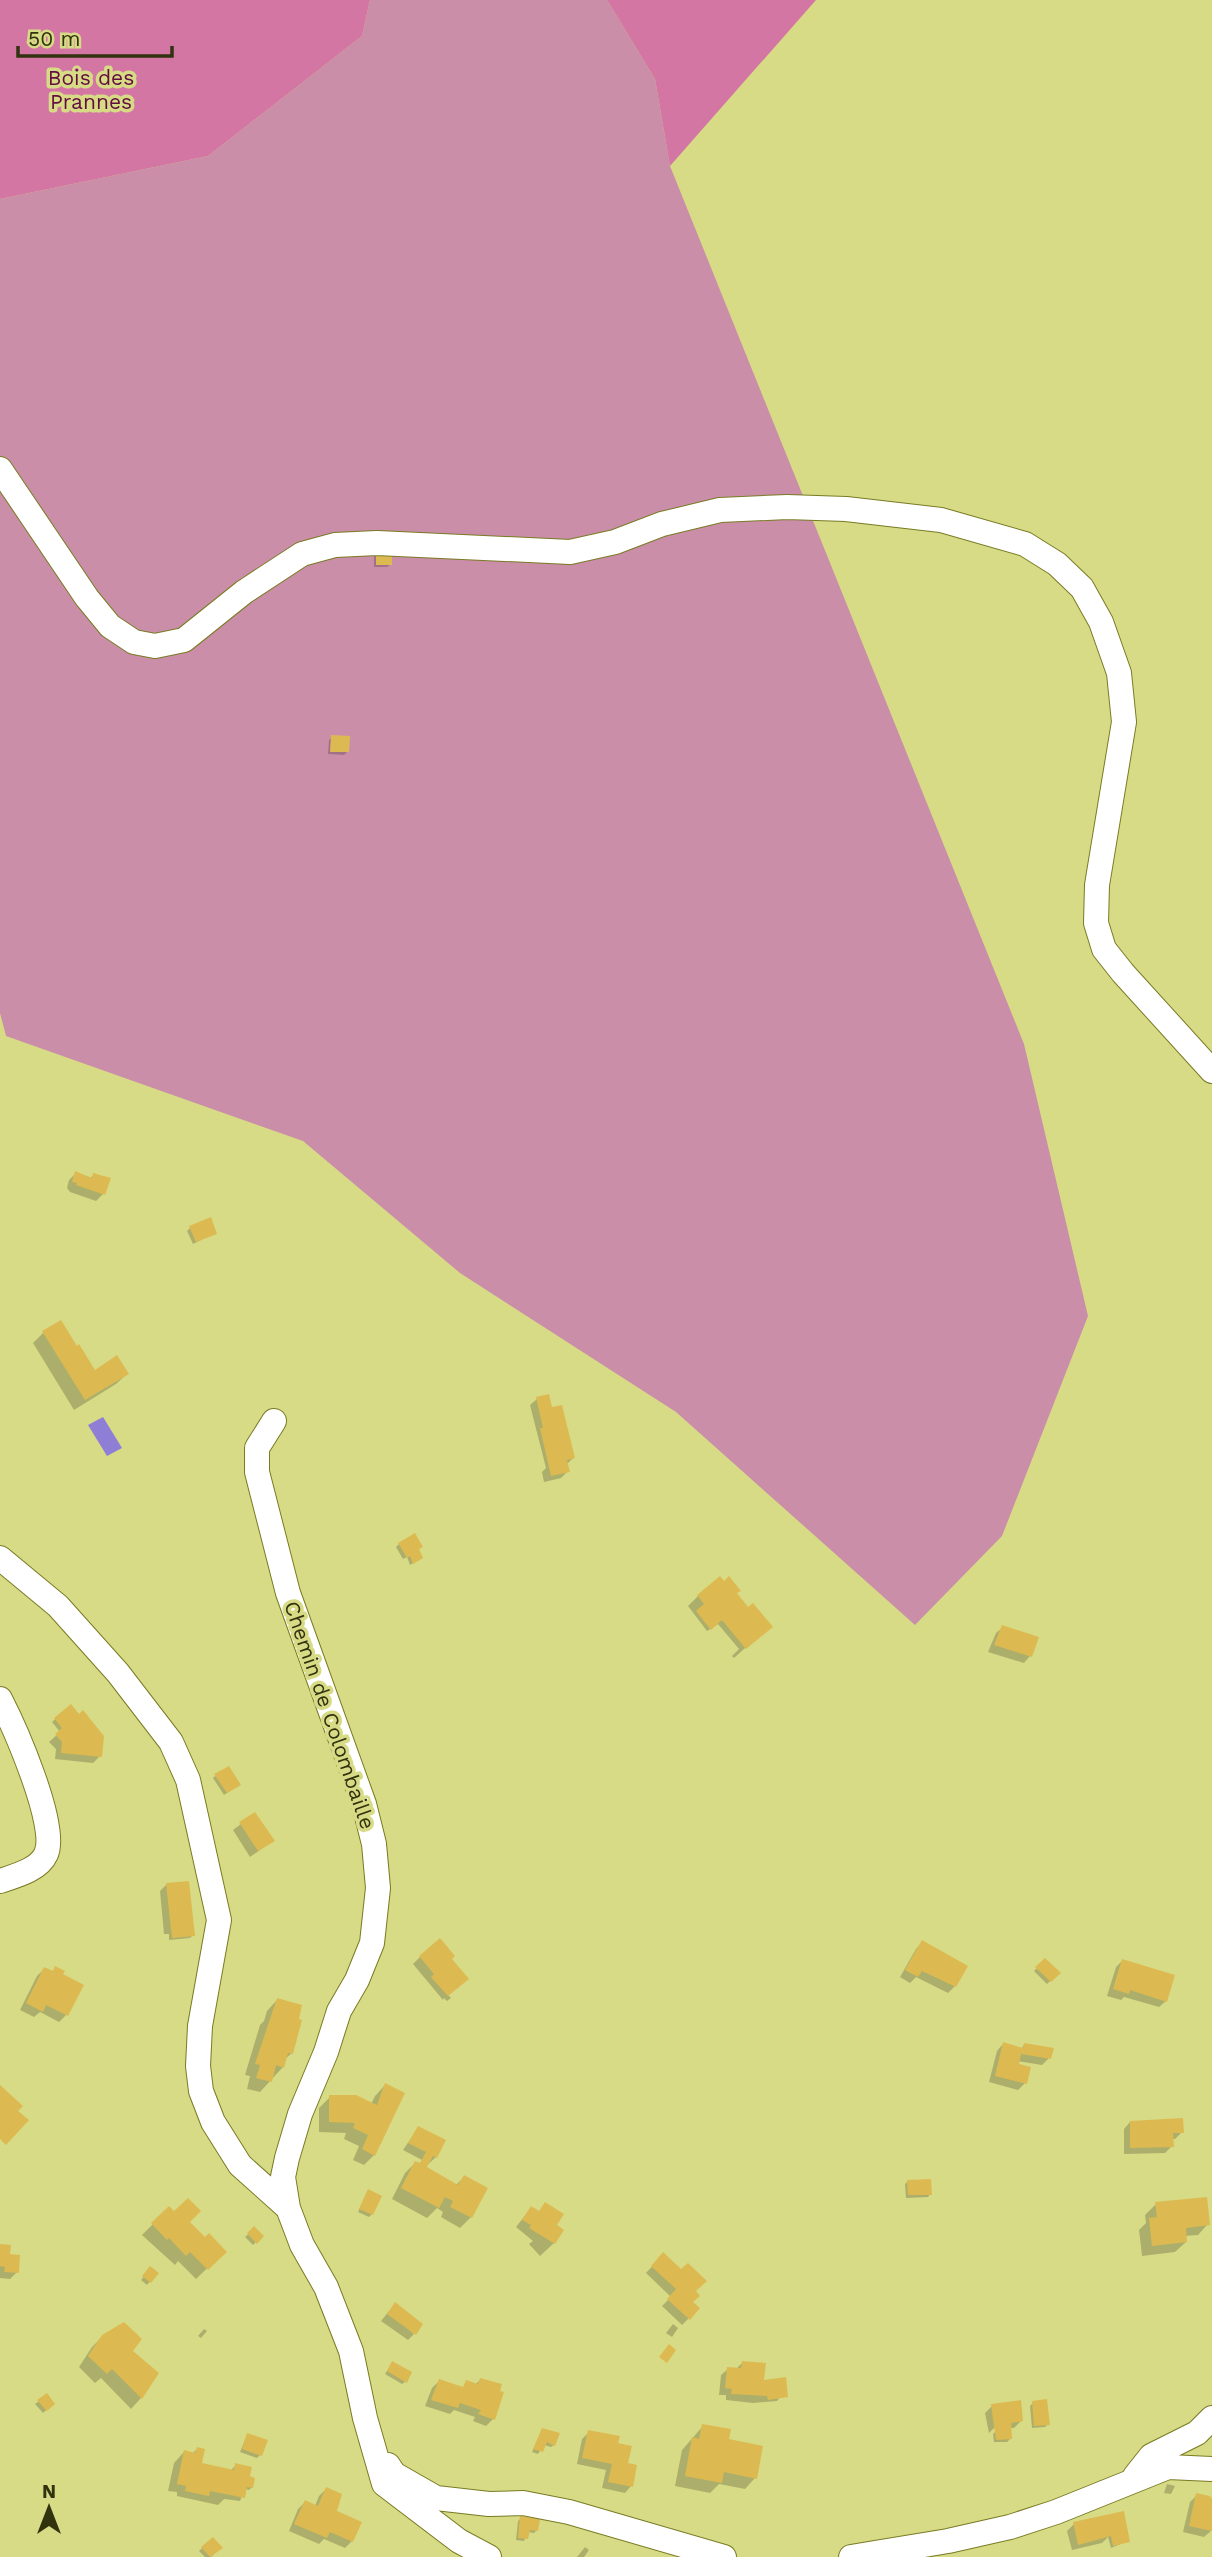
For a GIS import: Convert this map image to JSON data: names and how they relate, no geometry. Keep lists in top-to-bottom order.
{
  "streets": {
    "street": ["Chemin de Colombaille"]
  },
  "parks": ["Bois des Prannes"],
  "scale_bar": "50 m",
  "north": "top"
}
